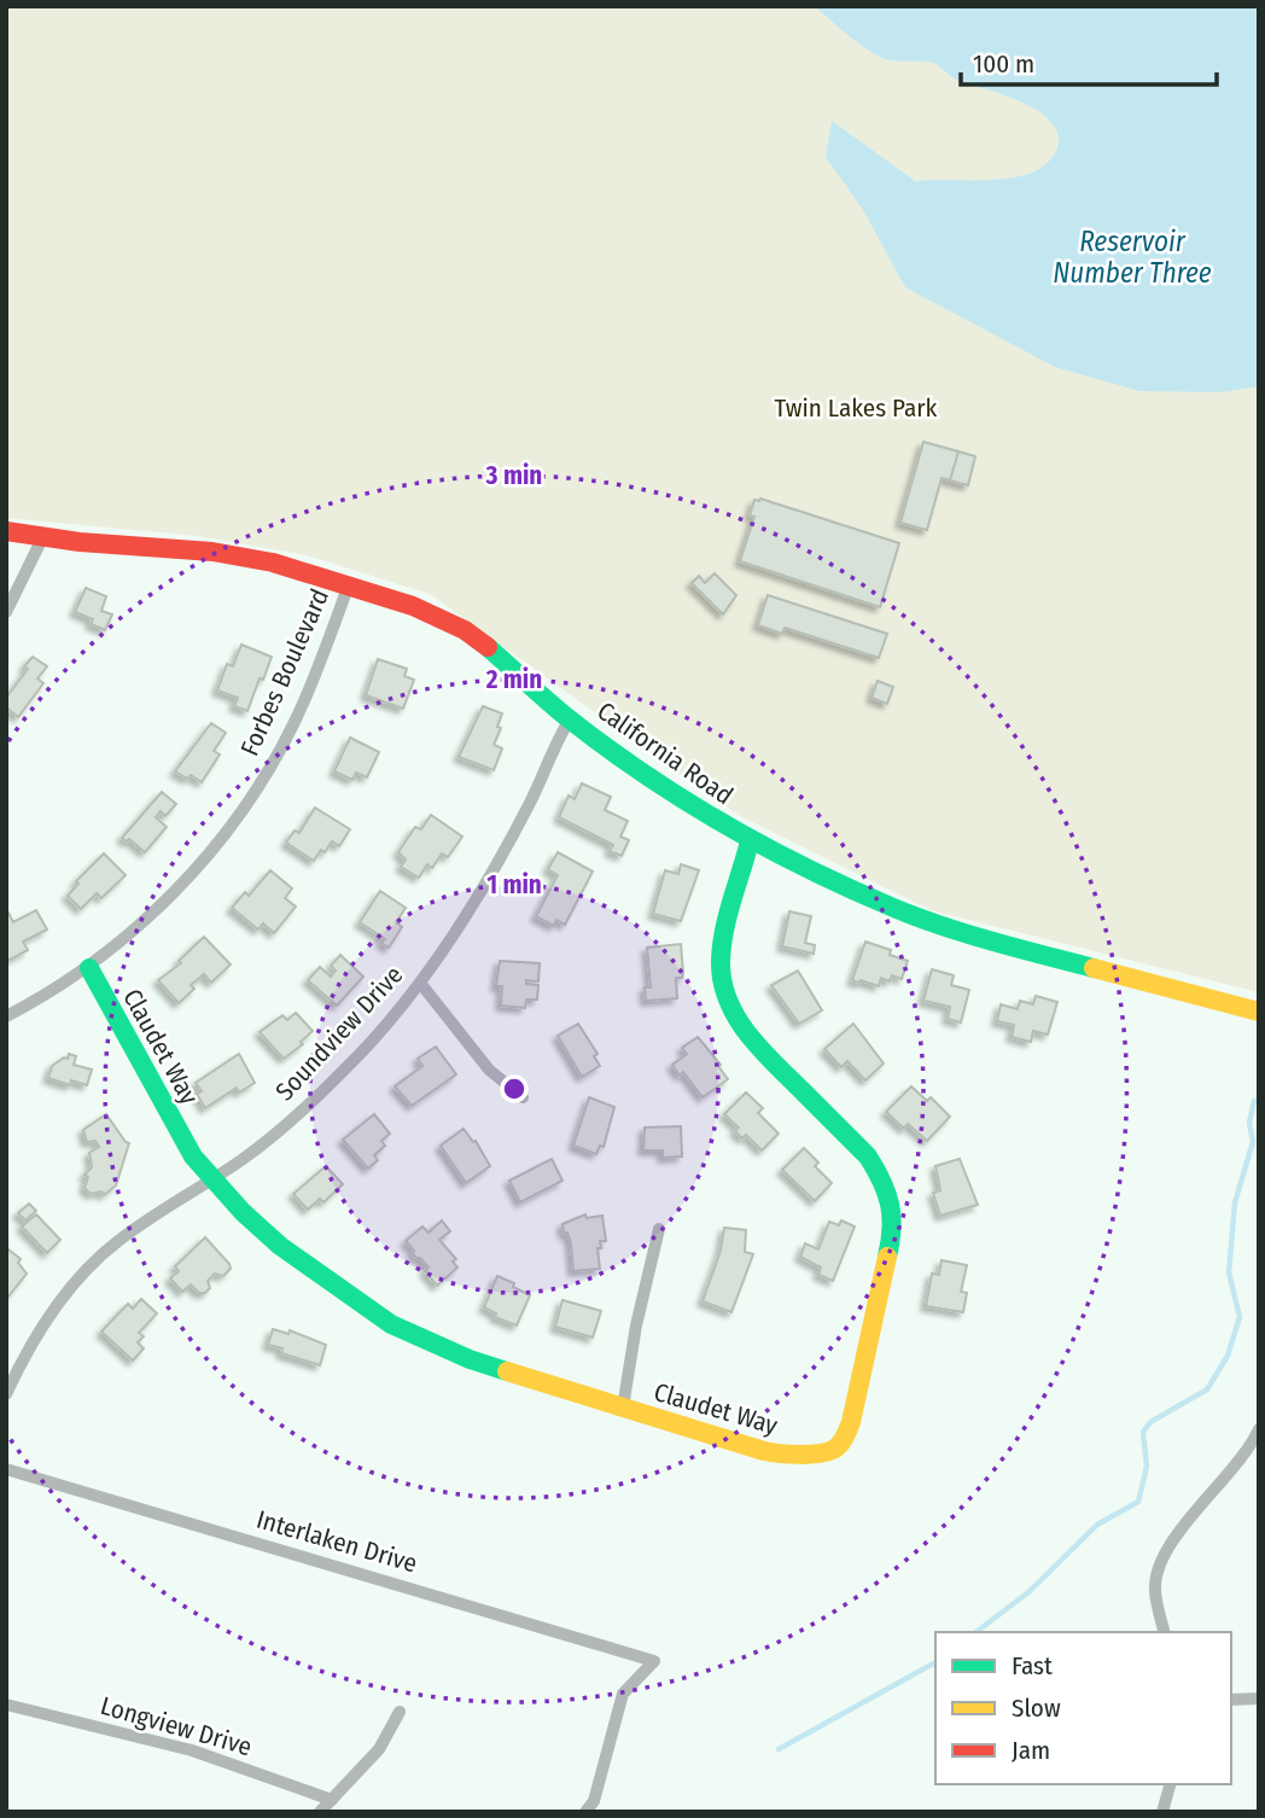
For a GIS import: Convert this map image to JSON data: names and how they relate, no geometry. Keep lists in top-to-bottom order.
{
  "streets": {
    "street": [
      "Forbes Boulevard",
      "California Road",
      "Soundview Drive",
      "Claudet Way",
      "Interlaken Drive",
      "Longview Drive"
    ]
  },
  "crossings": [
    ["Forbes Boulevard", "California Road"],
    ["Forbes Boulevard", "Claudet Way"],
    ["California Road", "Soundview Drive"],
    ["California Road", "Claudet Way"],
    ["Soundview Drive", "Claudet Way"]
  ],
  "water": ["Reservoir Number Three"],
  "parks": ["Twin Lakes Park"],
  "legend": ["Fast", "Slow", "Jam"],
  "scale_bar": "100 m",
  "rings": ["3 min", "2 min", "1 min"]
}
